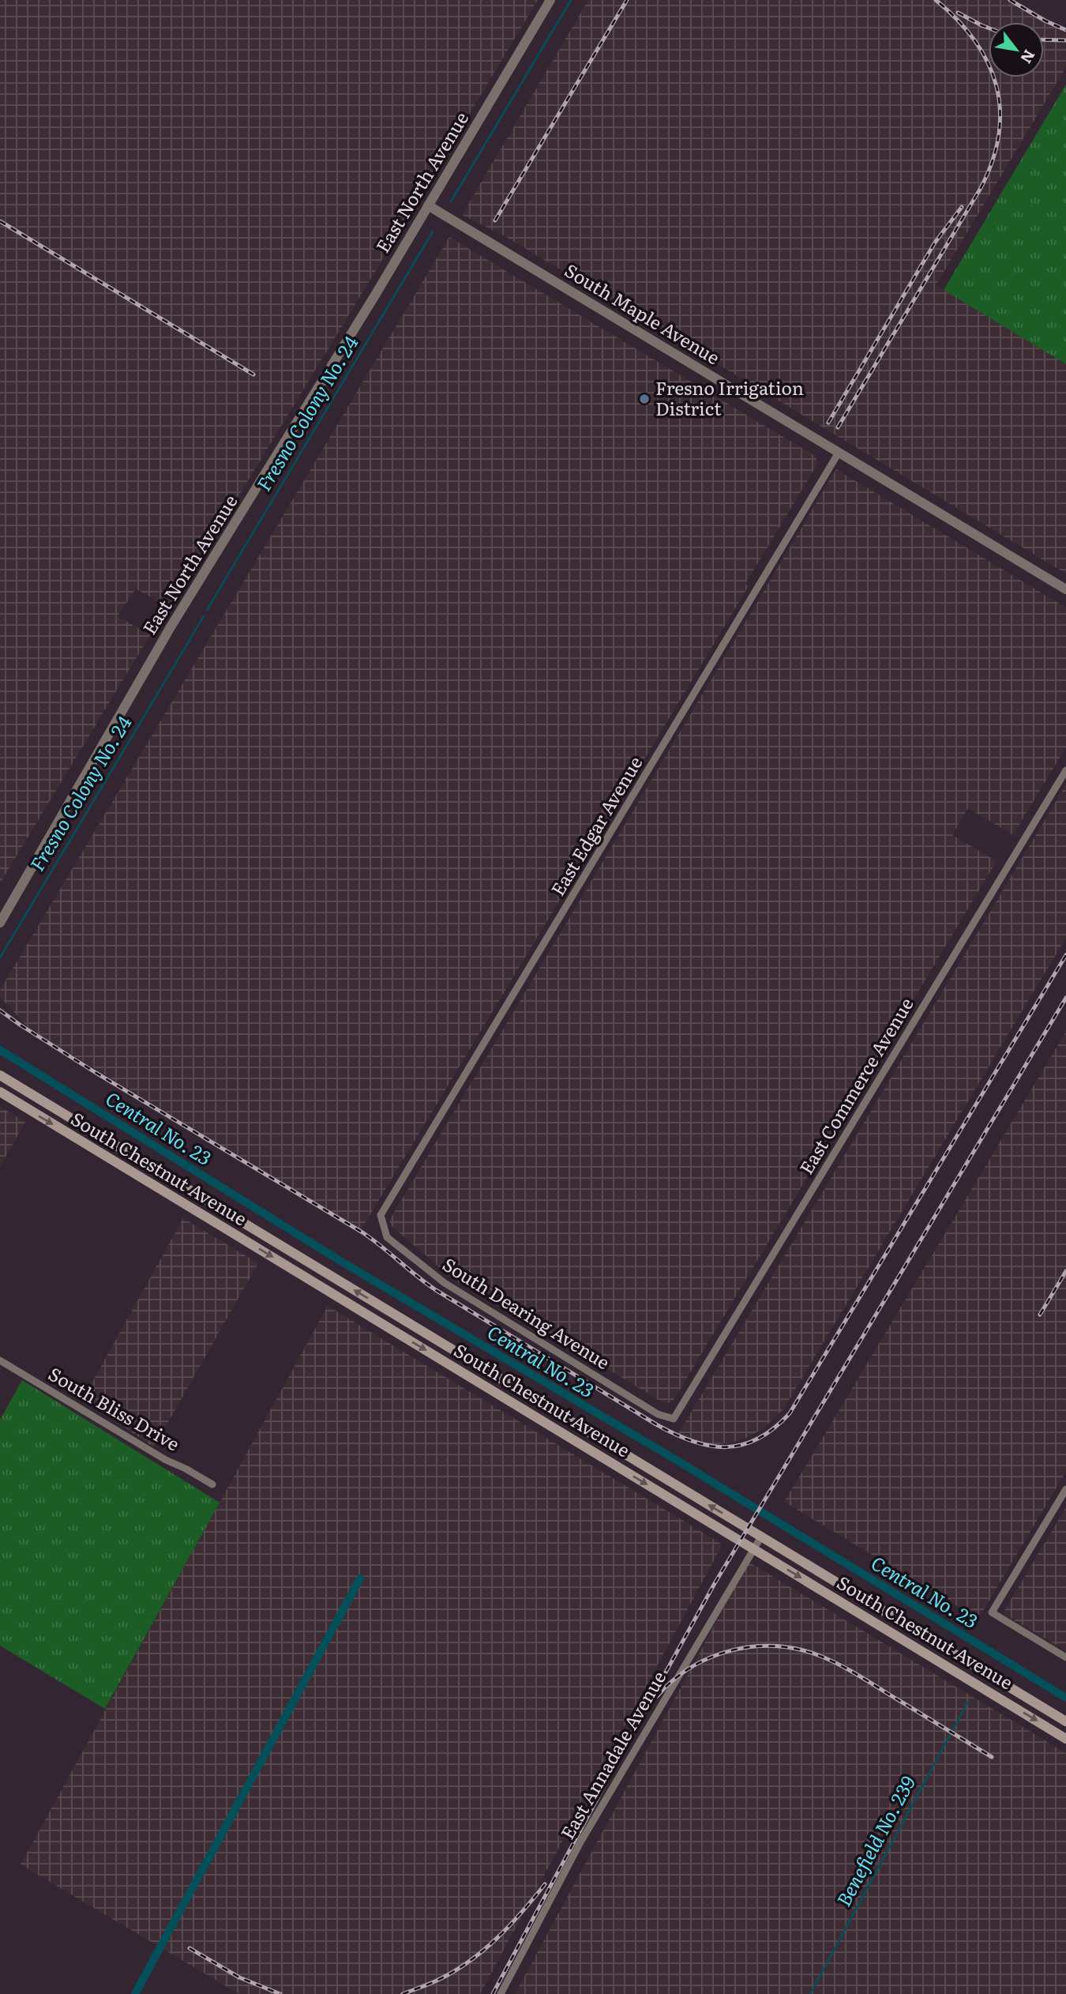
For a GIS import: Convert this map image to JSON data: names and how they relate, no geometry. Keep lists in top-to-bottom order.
{
  "streets": {
    "main road": ["South Chestnut Avenue"],
    "street": [
      "East North Avenue",
      "South Maple Avenue",
      "East Edgar Avenue",
      "East Commerce Avenue",
      "South Dearing Avenue",
      "South Bliss Drive",
      "East Annadale Avenue"
    ]
  },
  "crossings": [
    ["East North Avenue", "South Maple Avenue"],
    ["South Maple Avenue", "East Edgar Avenue"],
    ["East Edgar Avenue", "South Dearing Avenue"],
    ["East Commerce Avenue", "South Dearing Avenue"],
    ["South Chestnut Avenue", "East Annadale Avenue"]
  ],
  "water": ["Fresno Colony No. 24", "Central No. 23", "Benefield No. 239"],
  "places": ["Fresno Irrigation District"],
  "north": "bottom right"
}
